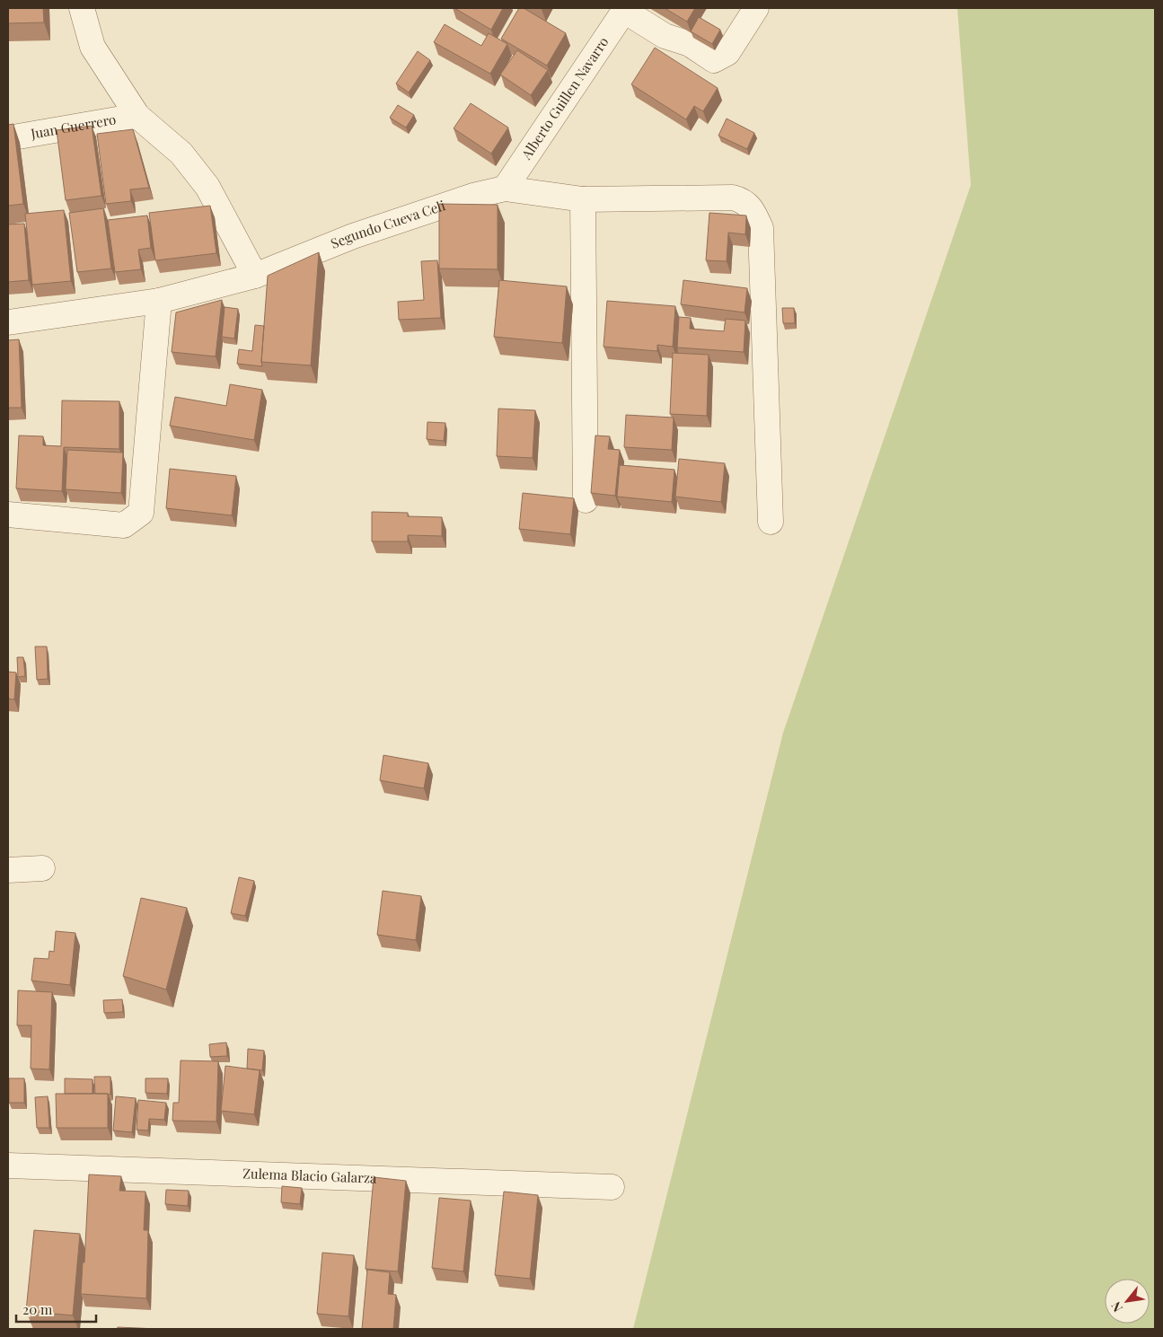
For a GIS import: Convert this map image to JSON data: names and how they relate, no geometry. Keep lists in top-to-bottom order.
{
  "streets": {
    "street": [
      "Alberto Guillen Navarro",
      "Juan Guerrero",
      "Segundo Cueva Celi",
      "Zulema Blacio Galarza"
    ]
  },
  "crossings": [
    ["Alberto Guillen Navarro", "Segundo Cueva Celi"]
  ],
  "scale_bar": "20 m",
  "north": "bottom left"
}
